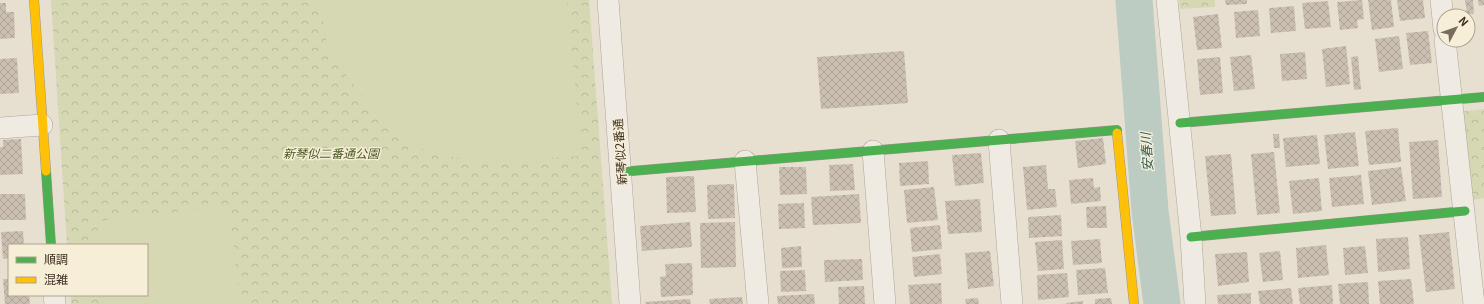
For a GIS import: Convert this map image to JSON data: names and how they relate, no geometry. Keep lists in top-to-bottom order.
{
  "streets": {
    "street": ["新琴似2番通"]
  },
  "water": ["安春川"],
  "parks": ["新琴似二番通公園"],
  "legend": ["順調", "混雑"],
  "north": "top right"
}
